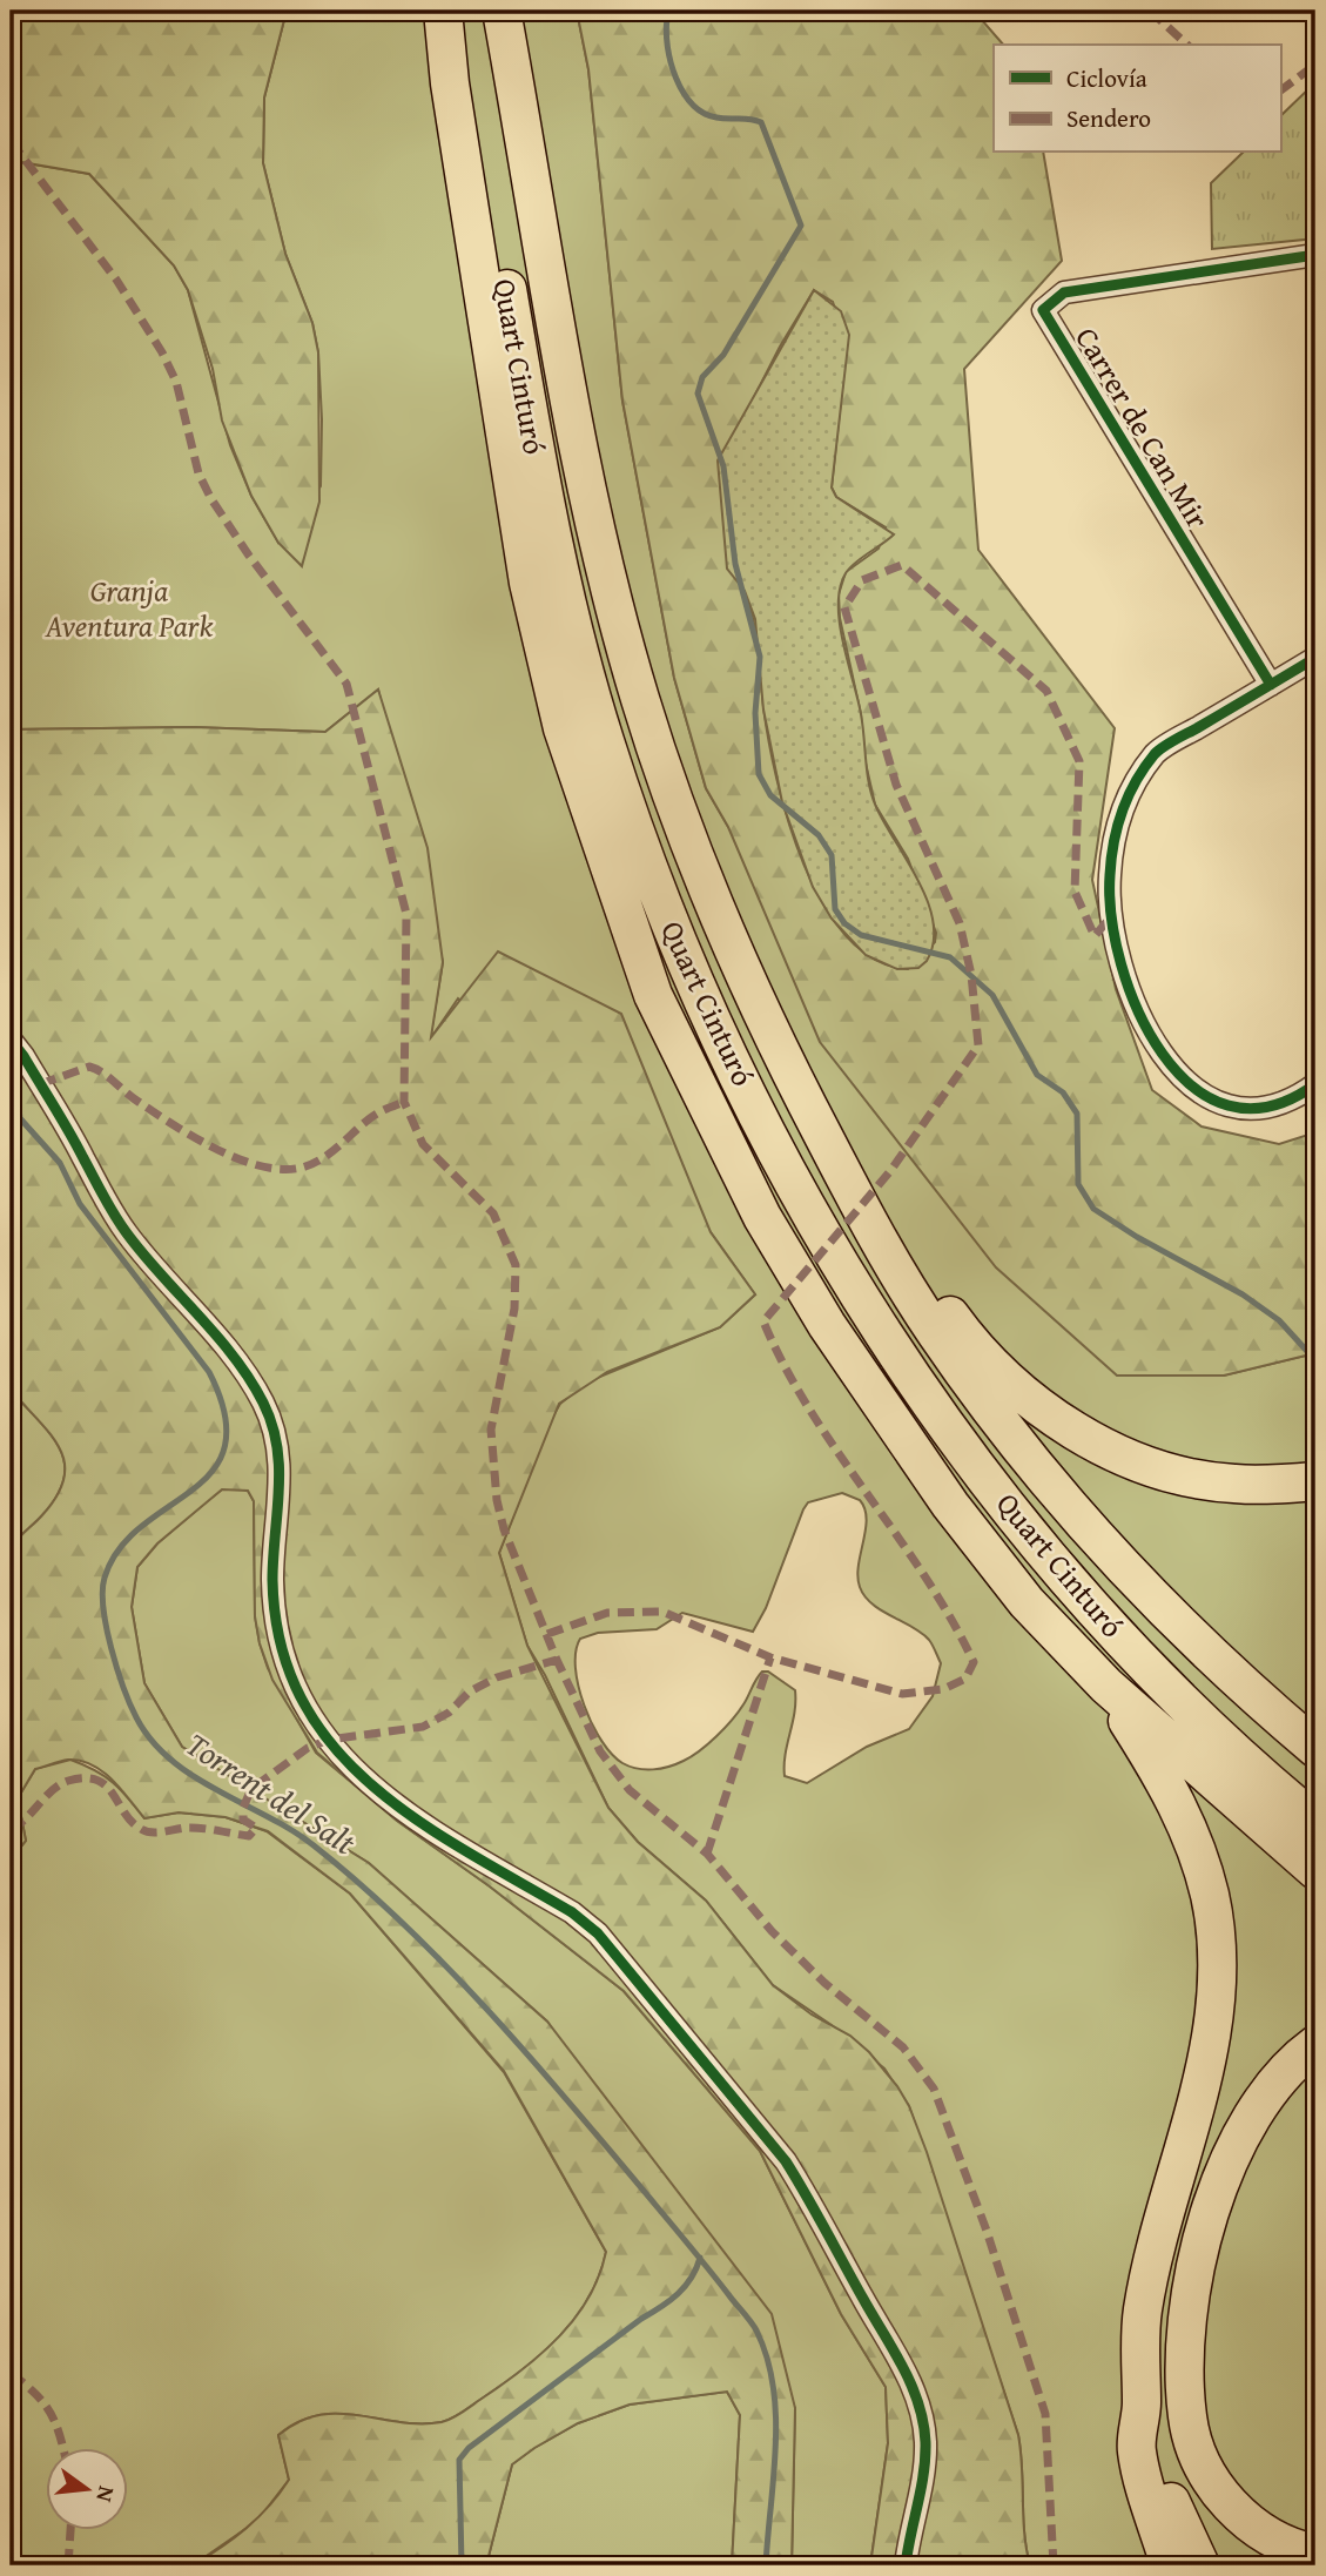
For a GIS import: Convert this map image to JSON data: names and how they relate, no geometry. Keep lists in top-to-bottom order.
{
  "streets": {
    "highway": ["Quart Cinturó"],
    "street": ["Carrer de Can Mir"]
  },
  "water": ["Torrent del Salt"],
  "parks": ["Granja Aventura Park"],
  "legend": ["Ciclovía", "Sendero"],
  "north": "right"
}
